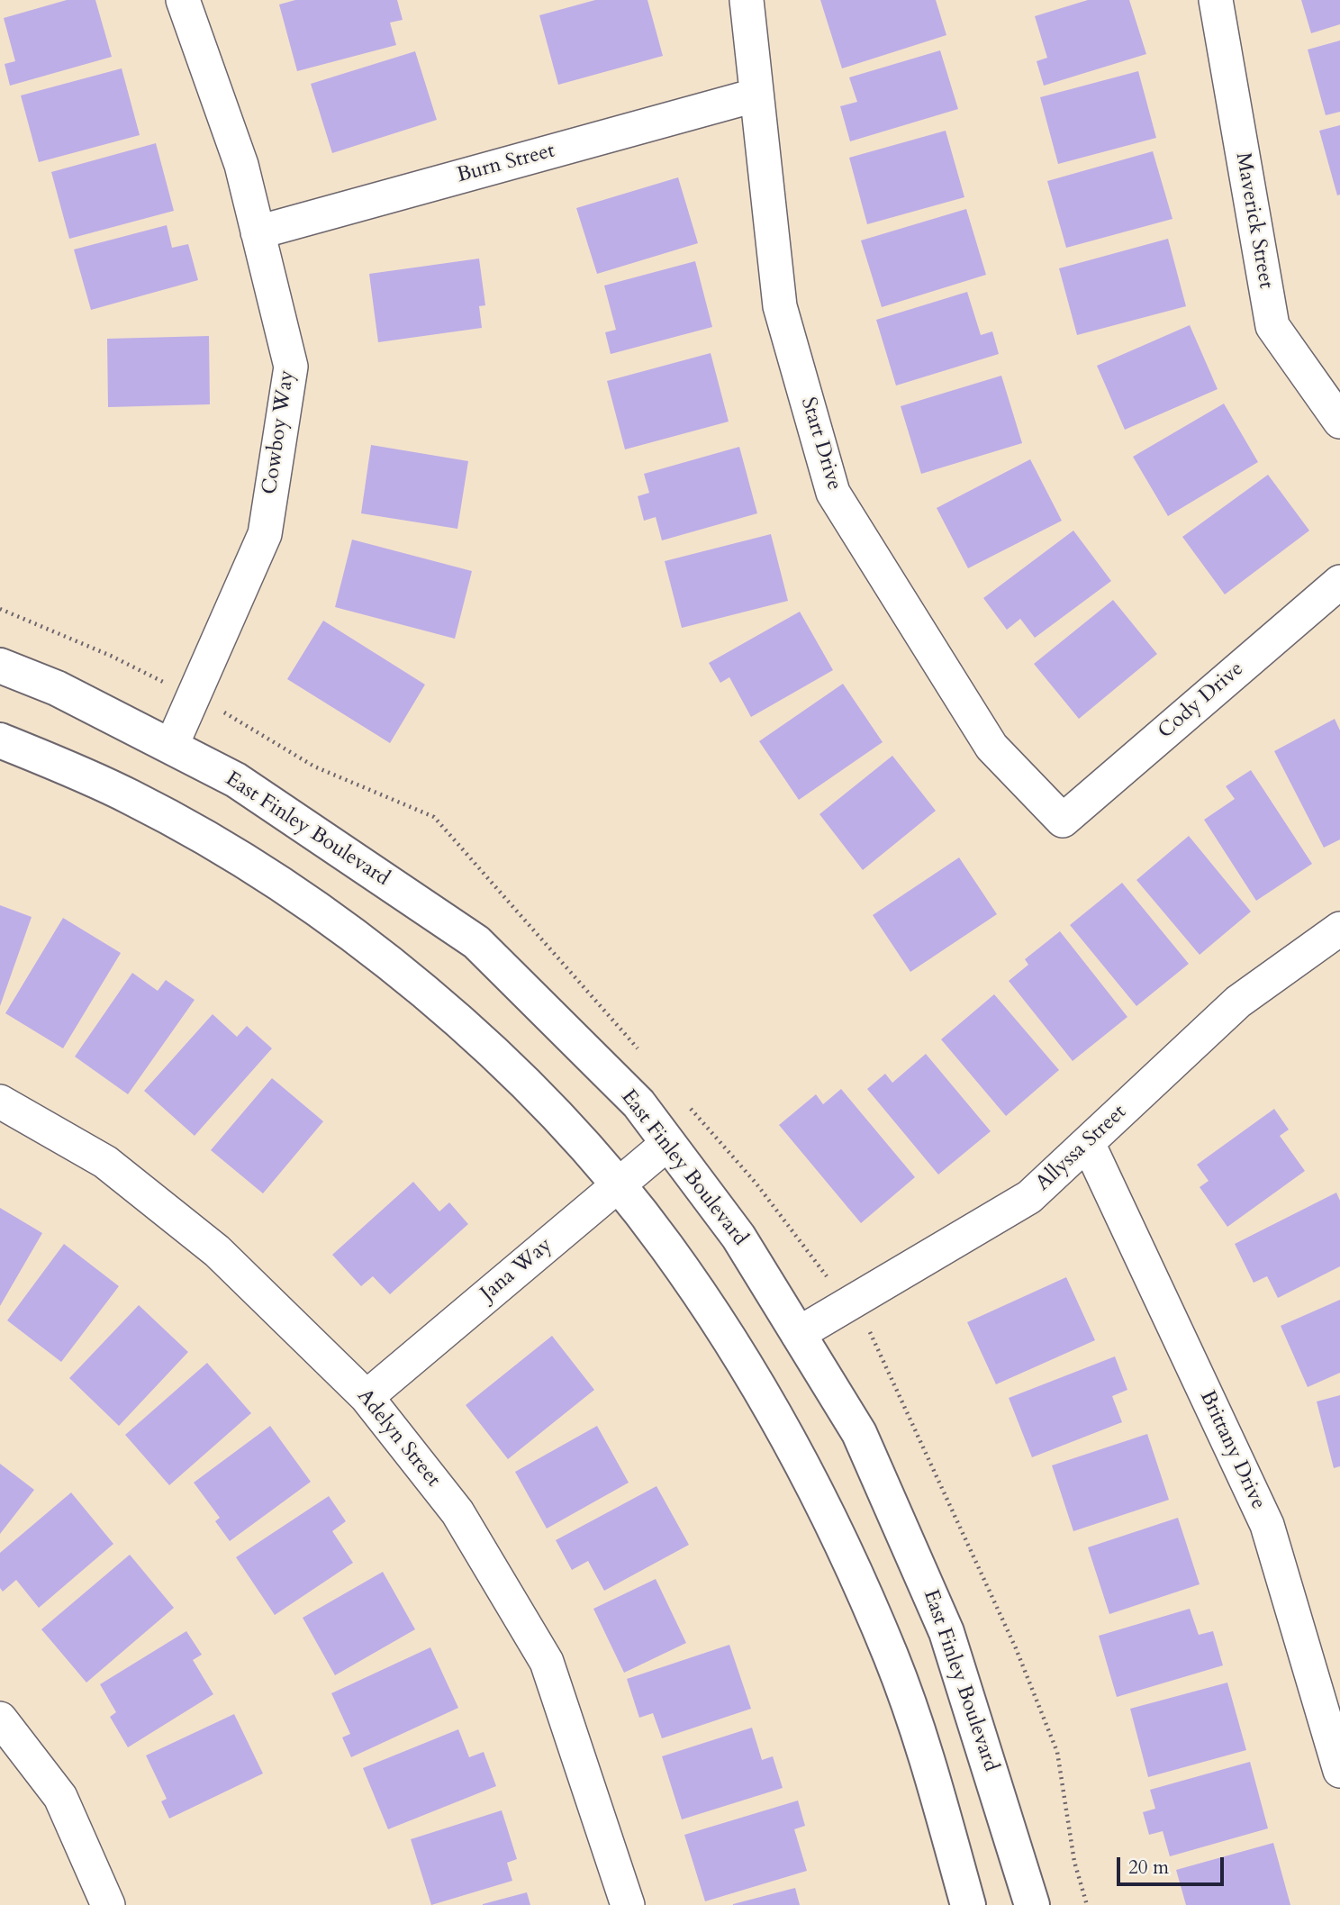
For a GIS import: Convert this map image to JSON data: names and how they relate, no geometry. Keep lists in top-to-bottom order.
{
  "streets": {
    "street": [
      "Burn Street",
      "Maverick Street",
      "Cowboy Way",
      "Start Drive",
      "Cody Drive",
      "East Finley Boulevard",
      "Allyssa Street",
      "Jana Way",
      "Adelyn Street",
      "Brittany Drive"
    ]
  },
  "crossings": [
    ["Burn Street", "Cowboy Way"],
    ["Burn Street", "Start Drive"],
    ["Cowboy Way", "East Finley Boulevard"],
    ["Start Drive", "Cody Drive"],
    ["East Finley Boulevard", "Allyssa Street"],
    ["East Finley Boulevard", "Jana Way"],
    ["Allyssa Street", "Brittany Drive"],
    ["Jana Way", "Adelyn Street"]
  ],
  "scale_bar": "20 m"
}
